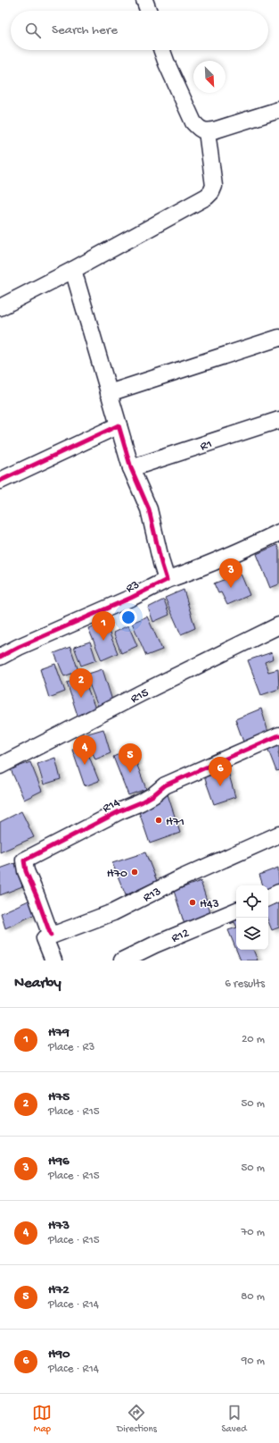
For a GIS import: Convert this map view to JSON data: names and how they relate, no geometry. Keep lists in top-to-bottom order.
{
  "streets": {
    "street": [
      "R1",
      "R3",
      "R15",
      "R14",
      "R13",
      "R12"
    ]
  },
  "crossings": [
    ["R14", "R13"]
  ],
  "places": ["H71", "H70", "H43"],
  "north": "bottom right",
  "page": {
    "search": "Search here",
    "pins": [
      "3",
      "1",
      "2",
      "4",
      "5",
      "6"
    ],
    "heading": ["Nearby", "6 results"],
    "list": [
      {
        "mark": "1",
        "name": "H79",
        "note": "Place · R3",
        "value": "20 m"
      },
      {
        "mark": "2",
        "name": "H75",
        "note": "Place · R15",
        "value": "50 m"
      },
      {
        "mark": "3",
        "name": "H96",
        "note": "Place · R15",
        "value": "50 m"
      },
      {
        "mark": "4",
        "name": "H73",
        "note": "Place · R15",
        "value": "70 m"
      },
      {
        "mark": "5",
        "name": "H72",
        "note": "Place · R14",
        "value": "80 m"
      },
      {
        "mark": "6",
        "name": "H90",
        "note": "Place · R14",
        "value": "90 m"
      }
    ],
    "nav": ["Map", "Directions", "Saved"]
  }
}
